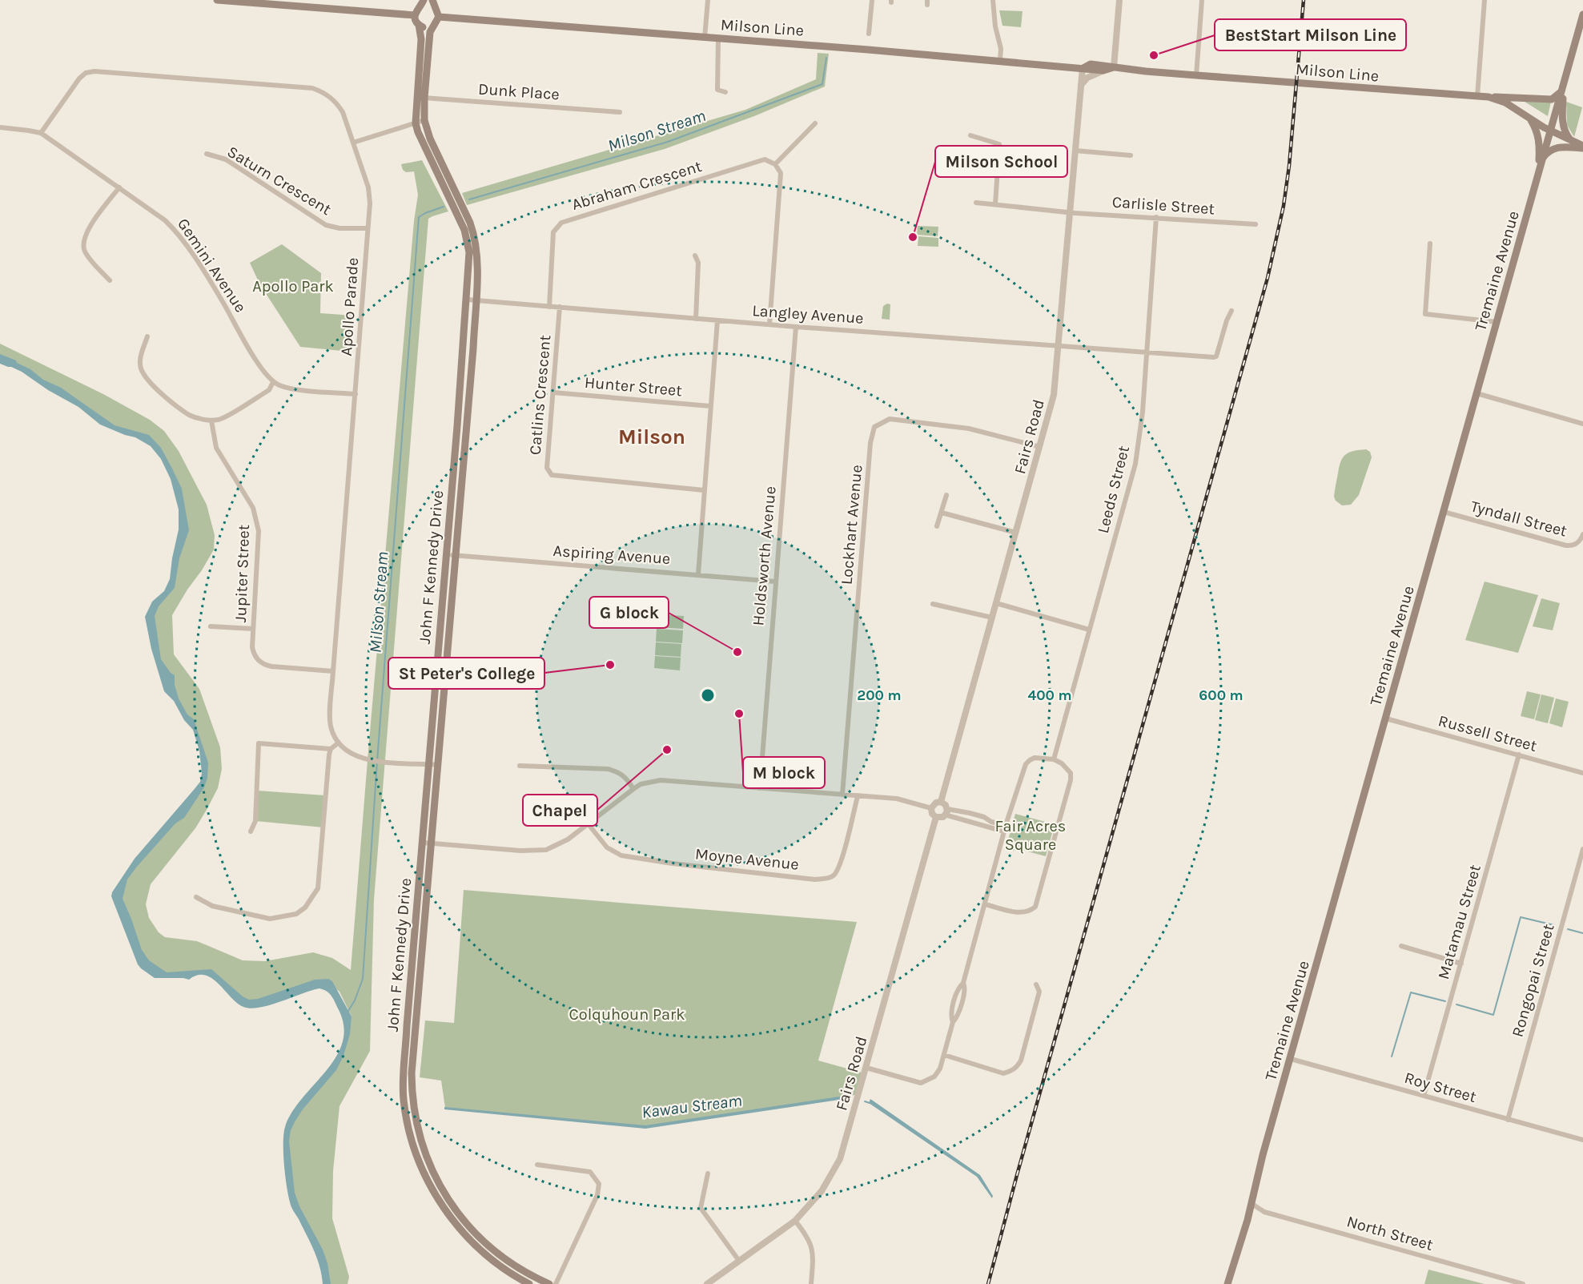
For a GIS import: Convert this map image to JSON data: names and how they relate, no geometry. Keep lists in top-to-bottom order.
{
  "streets": {
    "main road": ["Milson Line", "Tremaine Avenue", "John F Kennedy Drive"],
    "street": [
      "Dunk Place",
      "Saturn Crescent",
      "Abraham Crescent",
      "Carlisle Street",
      "Gemini Avenue",
      "Apollo Parade",
      "Langley Avenue",
      "Hunter Street",
      "Catlins Crescent",
      "Fairs Road",
      "Leeds Street",
      "Tyndall Street",
      "Lockhart Avenue",
      "Aspiring Avenue",
      "Holdsworth Avenue",
      "Jupiter Street",
      "Russell Street",
      "Moyne Avenue",
      "Matamau Street",
      "Rongopai Street",
      "Roy Street",
      "North Street"
    ]
  },
  "crossings": [
    ["Milson Line", "Tremaine Avenue"],
    ["Milson Line", "Fairs Road"],
    ["Milson Line", "John F Kennedy Drive"],
    ["Dunk Place", "John F Kennedy Drive"],
    ["Saturn Crescent", "Apollo Parade"],
    ["Abraham Crescent", "Langley Avenue"],
    ["Carlisle Street", "Fairs Road"],
    ["Carlisle Street", "Leeds Street"],
    ["Gemini Avenue", "Apollo Parade"],
    ["Tremaine Avenue", "Tyndall Street"],
    ["Tremaine Avenue", "Russell Street"],
    ["Tremaine Avenue", "Roy Street"],
    ["Tremaine Avenue", "North Street"],
    ["Apollo Parade", "Jupiter Street"],
    ["Langley Avenue", "Catlins Crescent"],
    ["Langley Avenue", "Fairs Road"],
    ["Langley Avenue", "Leeds Street"],
    ["Langley Avenue", "Holdsworth Avenue"],
    ["Langley Avenue", "John F Kennedy Drive"],
    ["Hunter Street", "Catlins Crescent"],
    ["Fairs Road", "Lockhart Avenue"],
    ["Aspiring Avenue", "Holdsworth Avenue"],
    ["Aspiring Avenue", "John F Kennedy Drive"],
    ["Russell Street", "Matamau Street"],
    ["Matamau Street", "Roy Street"],
    ["Rongopai Street", "Roy Street"]
  ],
  "districts": ["Milson"],
  "water": ["Milson Stream", "Kawau Stream"],
  "parks": ["Apollo Park", "Fair Acres Square", "Colquhoun Park"],
  "places": [
    "BestStart Milson Line",
    "Milson School",
    "G block",
    "St Peter's College",
    "M block",
    "Chapel"
  ],
  "rings": ["200 m", "400 m", "600 m"]
}
